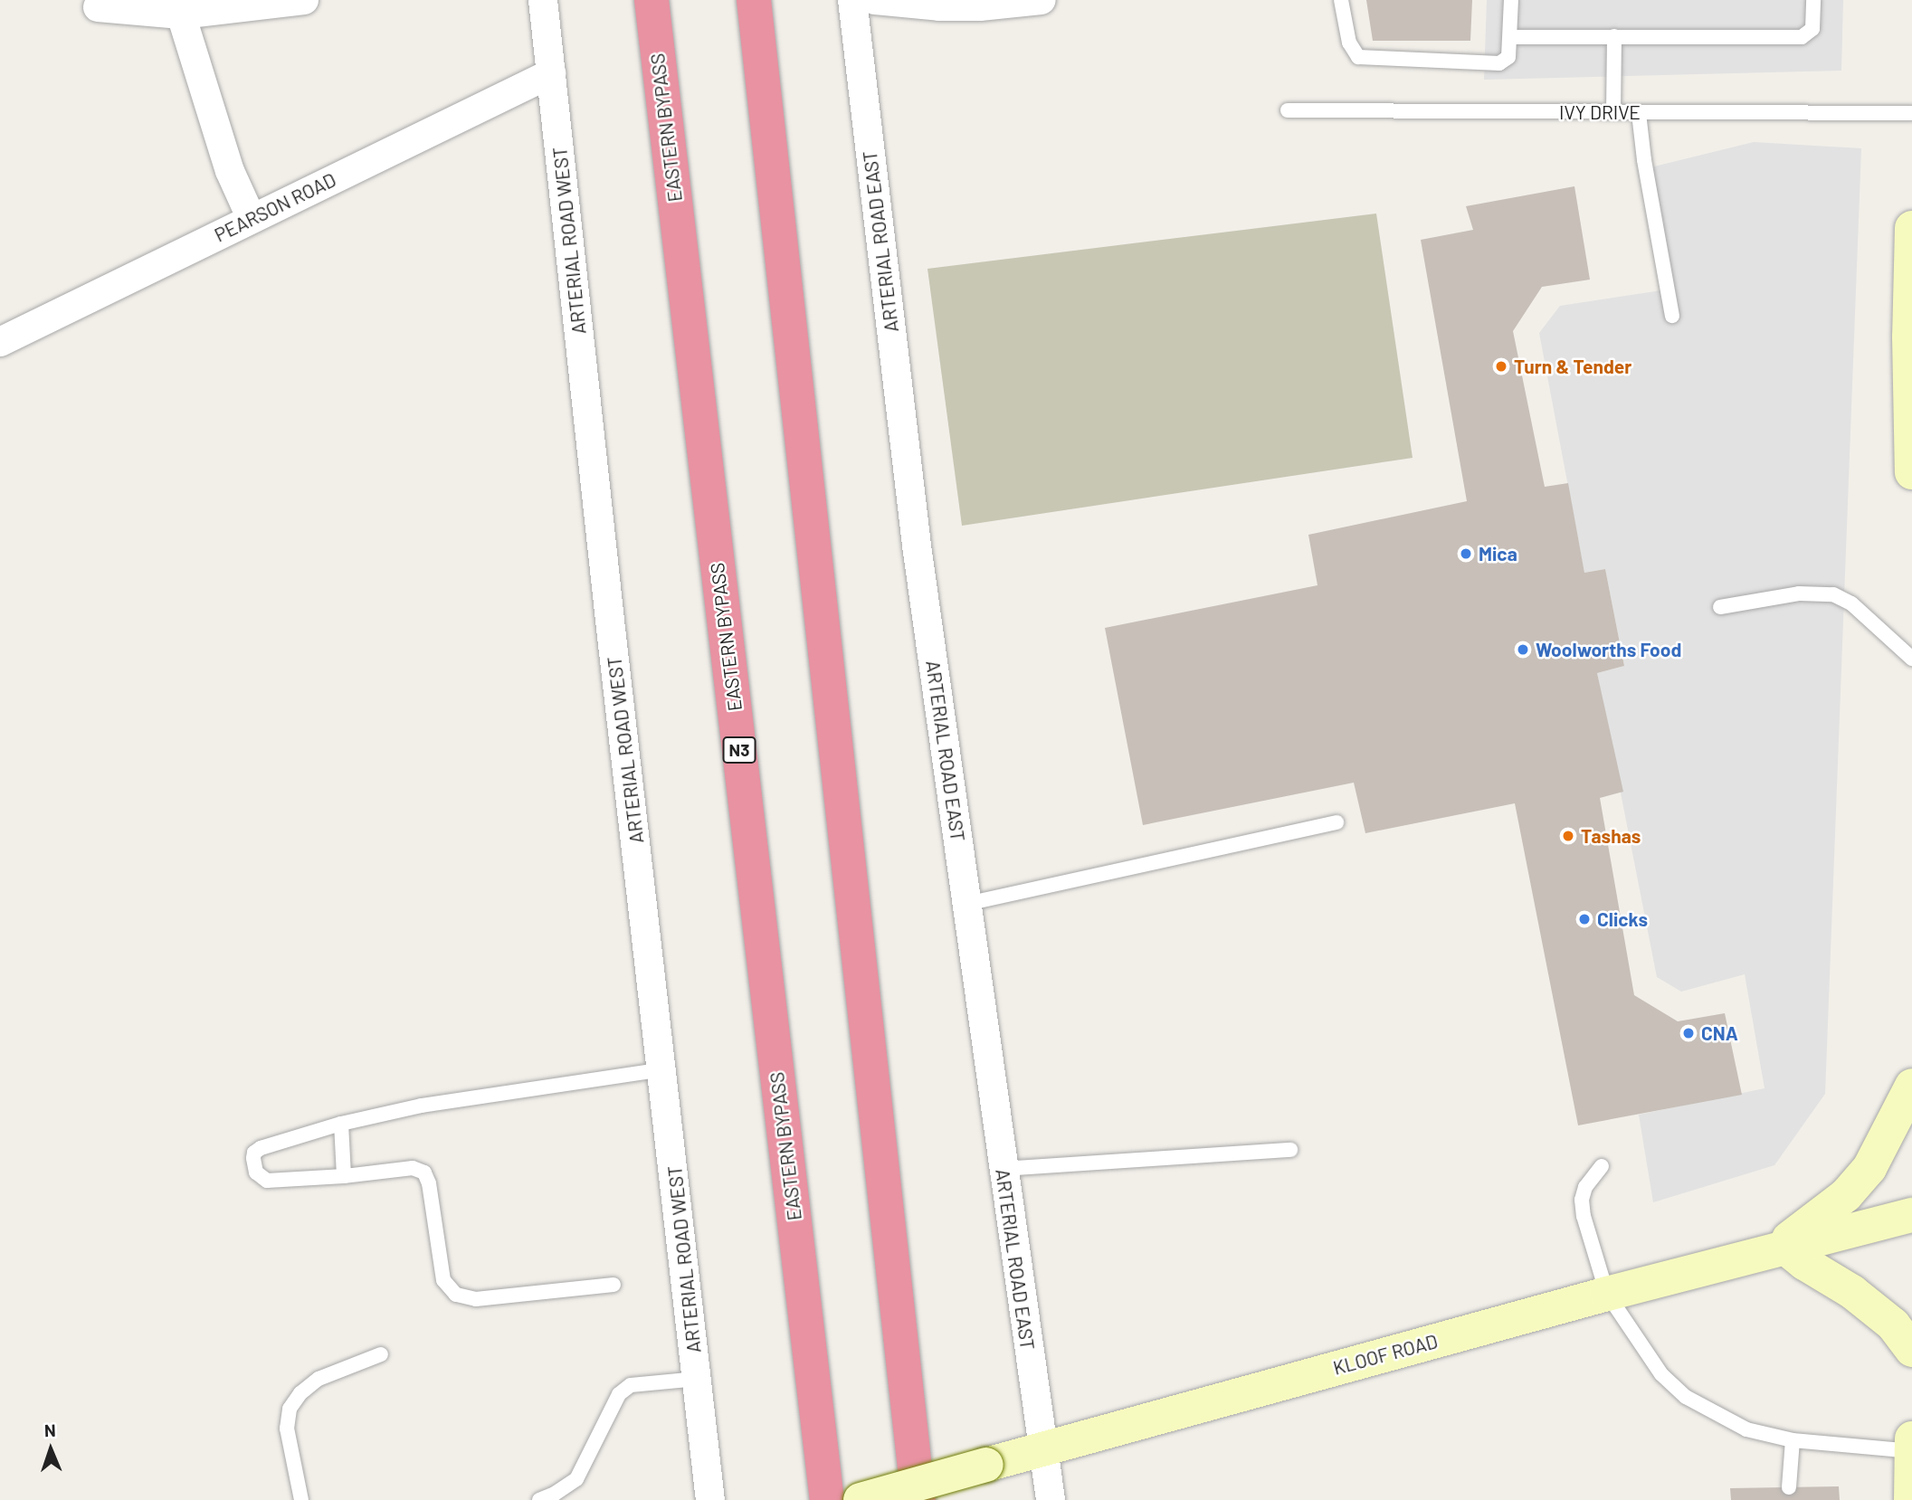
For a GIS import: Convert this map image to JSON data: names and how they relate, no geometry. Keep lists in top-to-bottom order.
{
  "streets": {
    "highway": ["EASTERN BYPASS", "N3"],
    "main road": ["KLOOF ROAD"],
    "street": ["PEARSON ROAD", "ARTERIAL ROAD WEST", "ARTERIAL ROAD EAST"],
    "lane": ["IVY DRIVE"]
  },
  "crossings": [
    ["PEARSON ROAD", "ARTERIAL ROAD WEST"],
    ["ARTERIAL ROAD EAST", "KLOOF ROAD"]
  ],
  "places": [
    "Turn & Tender",
    "Mica",
    "Woolworths Food",
    "Tashas",
    "Clicks",
    "CNA"
  ],
  "north": "top"
}
